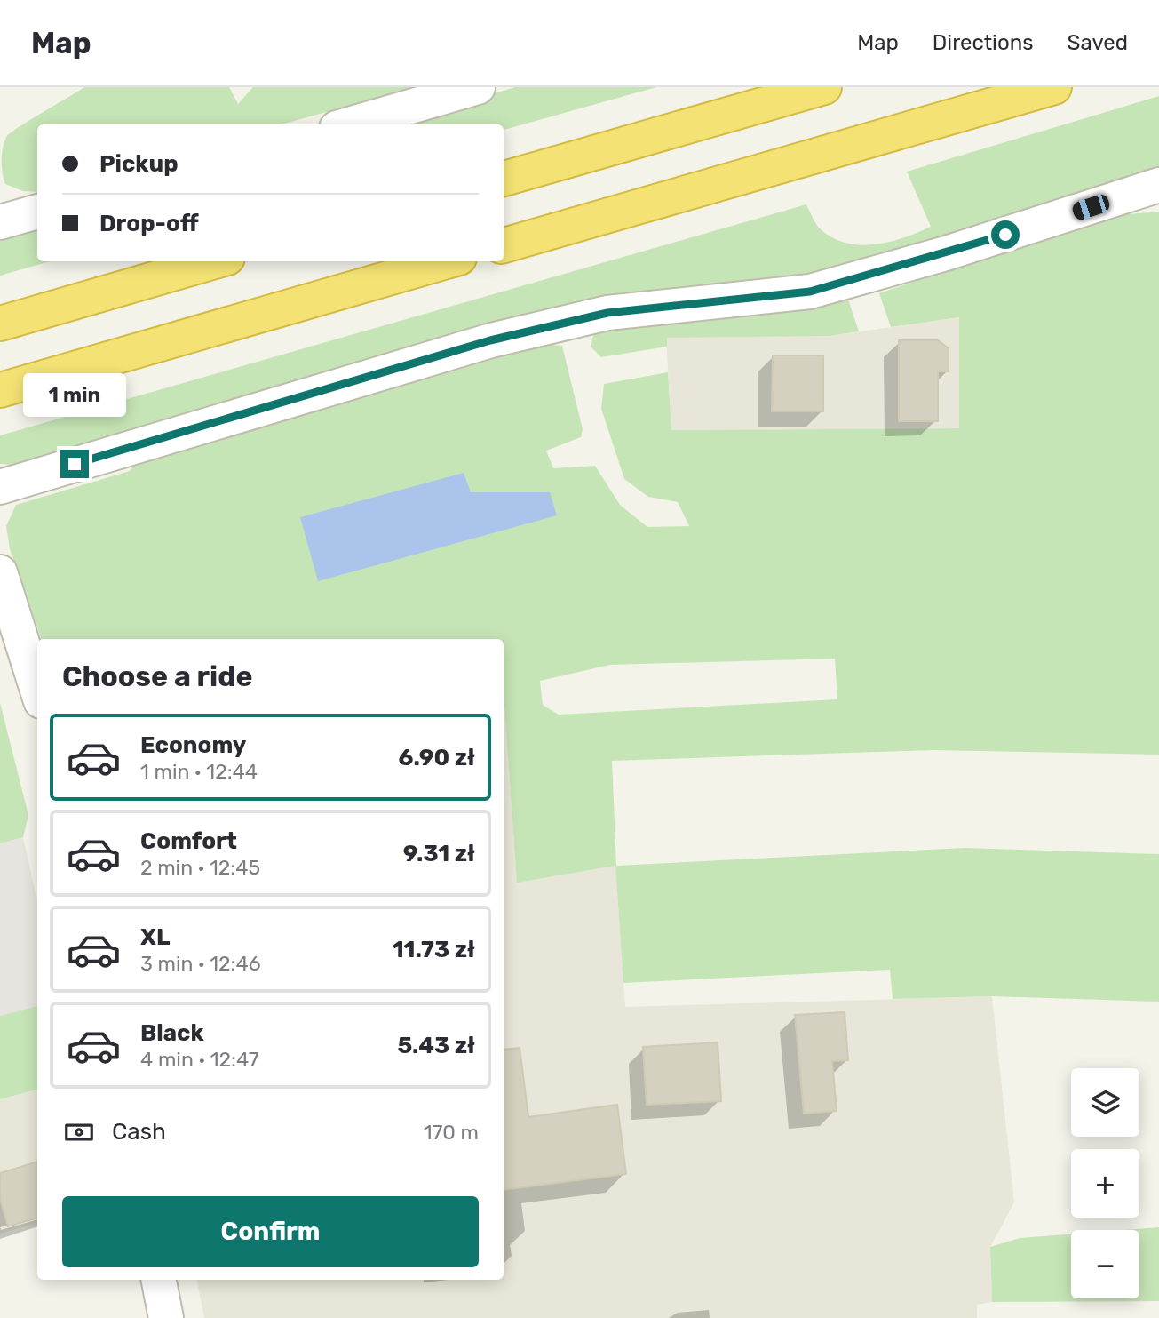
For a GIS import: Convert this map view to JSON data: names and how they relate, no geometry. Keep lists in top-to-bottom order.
{
  "page": {
    "header": "Map",
    "nav": ["Map", "Directions", "Saved"],
    "banner": ["Pickup", "Drop-off"],
    "bubble": "1 min",
    "heading": "Choose a ride",
    "list": [
      {
        "name": "Economy",
        "note": "1 min · 12:44",
        "value": "6.90 zł"
      },
      {
        "name": "Comfort",
        "note": "2 min · 12:45",
        "value": "9.31 zł"
      },
      {
        "name": "XL",
        "note": "3 min · 12:46",
        "value": "11.73 zł"
      },
      {
        "name": "Black",
        "note": "4 min · 12:47",
        "value": "5.43 zł"
      }
    ],
    "map_buttons": ["+", "−"],
    "pay": ["Cash", "170 m"],
    "buttons": "Confirm"
  }
}
